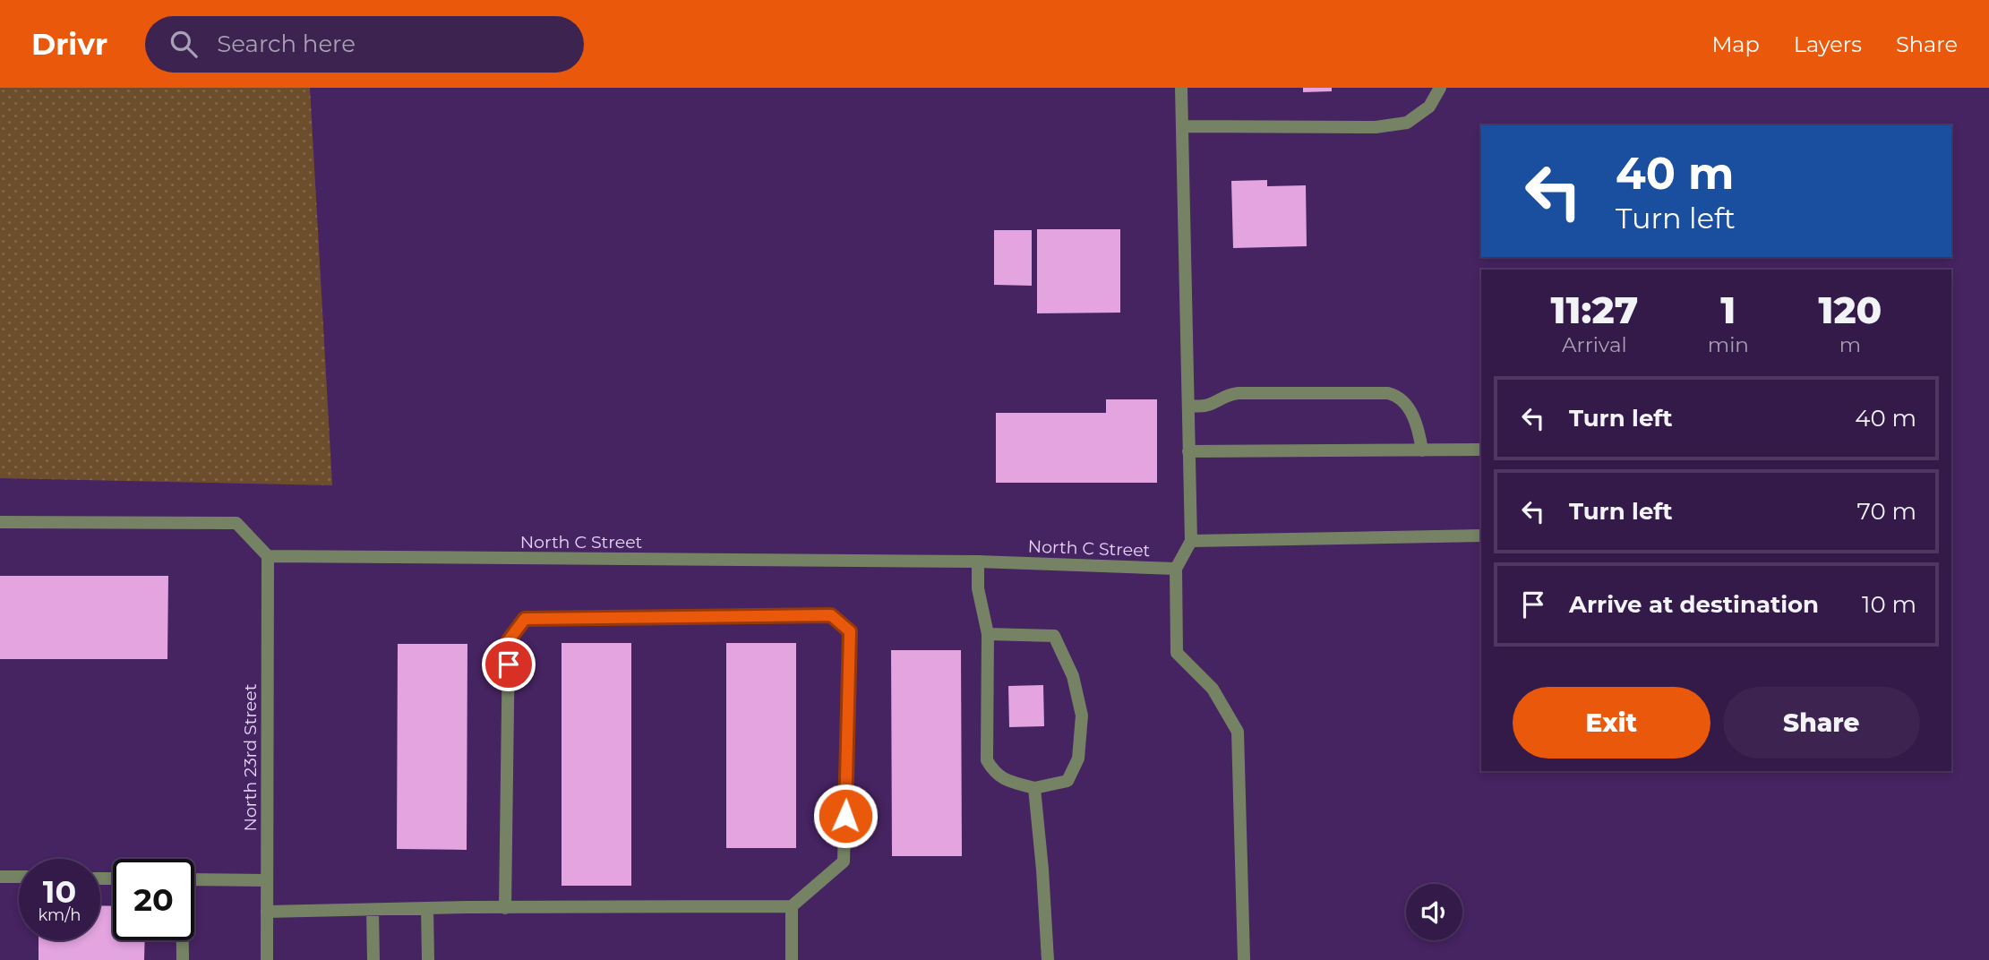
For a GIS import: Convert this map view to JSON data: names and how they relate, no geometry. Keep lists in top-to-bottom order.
{
  "streets": {
    "street": ["North C Street", "North 23rd Street"]
  },
  "crossings": [
    ["North C Street", "North 23rd Street"]
  ],
  "page": {
    "header": "Drivr",
    "search": "Search here",
    "nav": ["Map", "Layers", "Share"],
    "turn": ["40 m", "Turn left"],
    "eta": [
      "11:27",
      "Arrival",
      "1",
      "min",
      "120",
      "m"
    ],
    "list": [
      {
        "name": "Turn left",
        "value": "40 m"
      },
      {
        "name": "Turn left",
        "value": "70 m"
      },
      {
        "name": "Arrive at destination",
        "value": "10 m"
      }
    ],
    "buttons": ["Exit", "Share"],
    "speed": "10 km/h",
    "limit": "20"
  }
}
